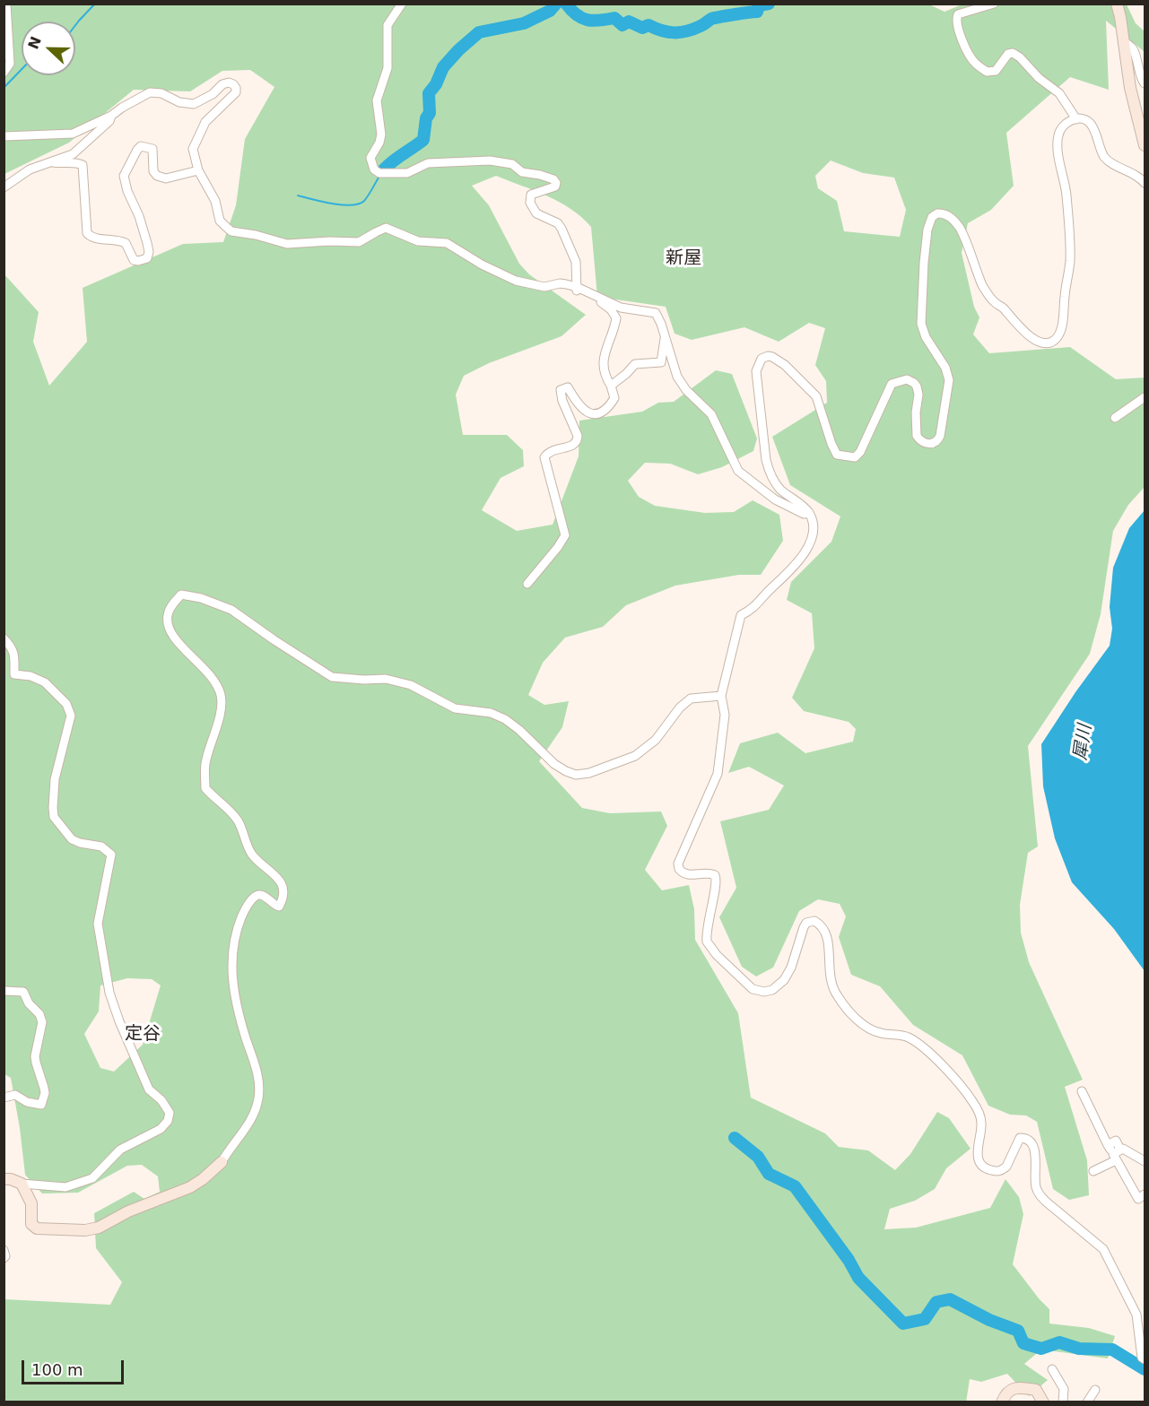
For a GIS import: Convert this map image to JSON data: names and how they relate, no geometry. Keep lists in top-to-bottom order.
{
  "districts": ["新屋", "定谷"],
  "water": ["犀川"],
  "scale_bar": "100 m",
  "north": "left"
}
